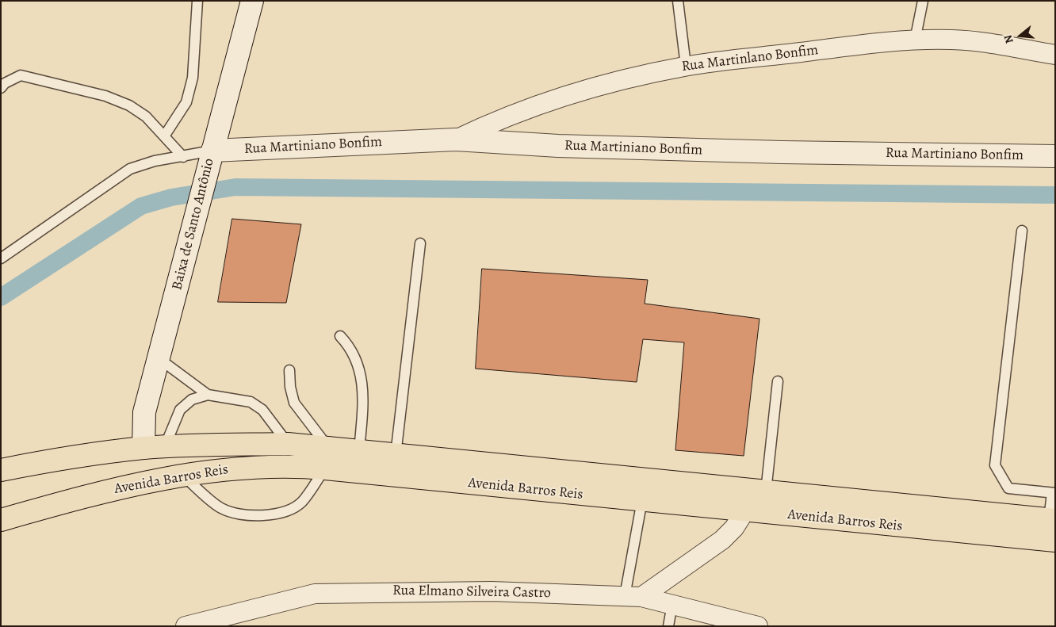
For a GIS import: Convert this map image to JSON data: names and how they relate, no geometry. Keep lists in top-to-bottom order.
{
  "streets": {
    "main road": ["Avenida Barros Reis"],
    "street": [
      "Rua Martinlano Bonfim",
      "Rua Martiniano Bonfim",
      "Baixa de Santo Antônio",
      "Rua Elmano Silveira Castro"
    ]
  },
  "crossings": [
    ["Rua Martinlano Bonfim", "Rua Martiniano Bonfim"],
    ["Rua Martiniano Bonfim", "Baixa de Santo Antônio"],
    ["Baixa de Santo Antônio", "Avenida Barros Reis"]
  ],
  "north": "left"
}
